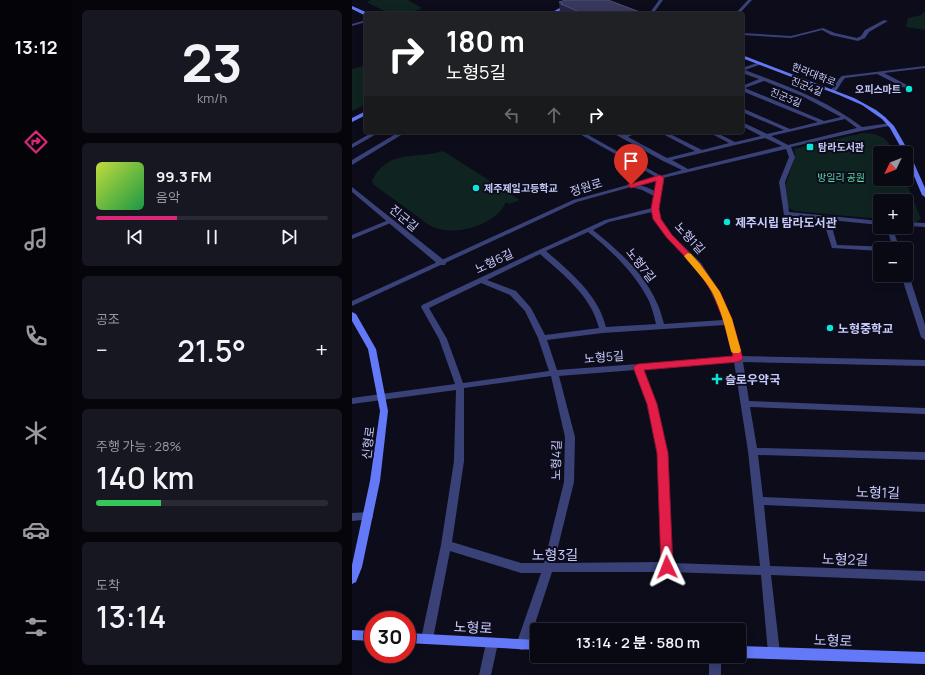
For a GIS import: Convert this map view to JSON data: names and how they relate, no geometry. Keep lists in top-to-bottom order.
{
  "streets": {
    "main road": ["한라대학로", "신형로", "노형로"],
    "street": [
      "진군4길",
      "진군3길",
      "정원로",
      "진군길",
      "노형1길",
      "노형6길",
      "노형7길",
      "노형5길",
      "노형4길",
      "노형3길",
      "노형2길"
    ]
  },
  "crossings": [
    ["한라대학로", "정원로"],
    ["진군4길", "진군3길"],
    ["진군4길", "정원로"],
    ["정원로", "진군길"],
    ["노형1길", "노형6길"],
    ["노형1길", "노형5길"],
    ["노형1길", "노형3길"],
    ["노형1길", "노형2길"],
    ["노형1길", "노형로"],
    ["노형6길", "노형7길"],
    ["노형6길", "노형5길"],
    ["노형6길", "노형4길"],
    ["노형5길", "신형로"],
    ["노형5길", "노형4길"],
    ["노형4길", "노형3길"],
    ["노형4길", "노형로"],
    ["노형3길", "노형2길"]
  ],
  "parks": ["방일리 공원"],
  "places": {
    "other": [
      "오피스마트",
      "제주제일고등학교",
      "제주시립 탐라도서관",
      "노형중학교"
    ],
    "transit": ["탐라도서관"],
    "health": ["슬로우약국"]
  },
  "north": "bottom left",
  "page": {
    "tabs": "13:12",
    "tile": [
      ["23", "km/h"],
      "공조",
      ["주행 가능 · 28%", "140 km"],
      ["도착", "13:14"]
    ],
    "turn": ["180 m", "노형5길"],
    "map_buttons": ["+", "−"],
    "song": ["99.3 FM", "음악"],
    "heat": ["−", "21.5°", "+"],
    "limit": "30",
    "trip": "13:14 · 2 분 · 580 m"
  }
}
